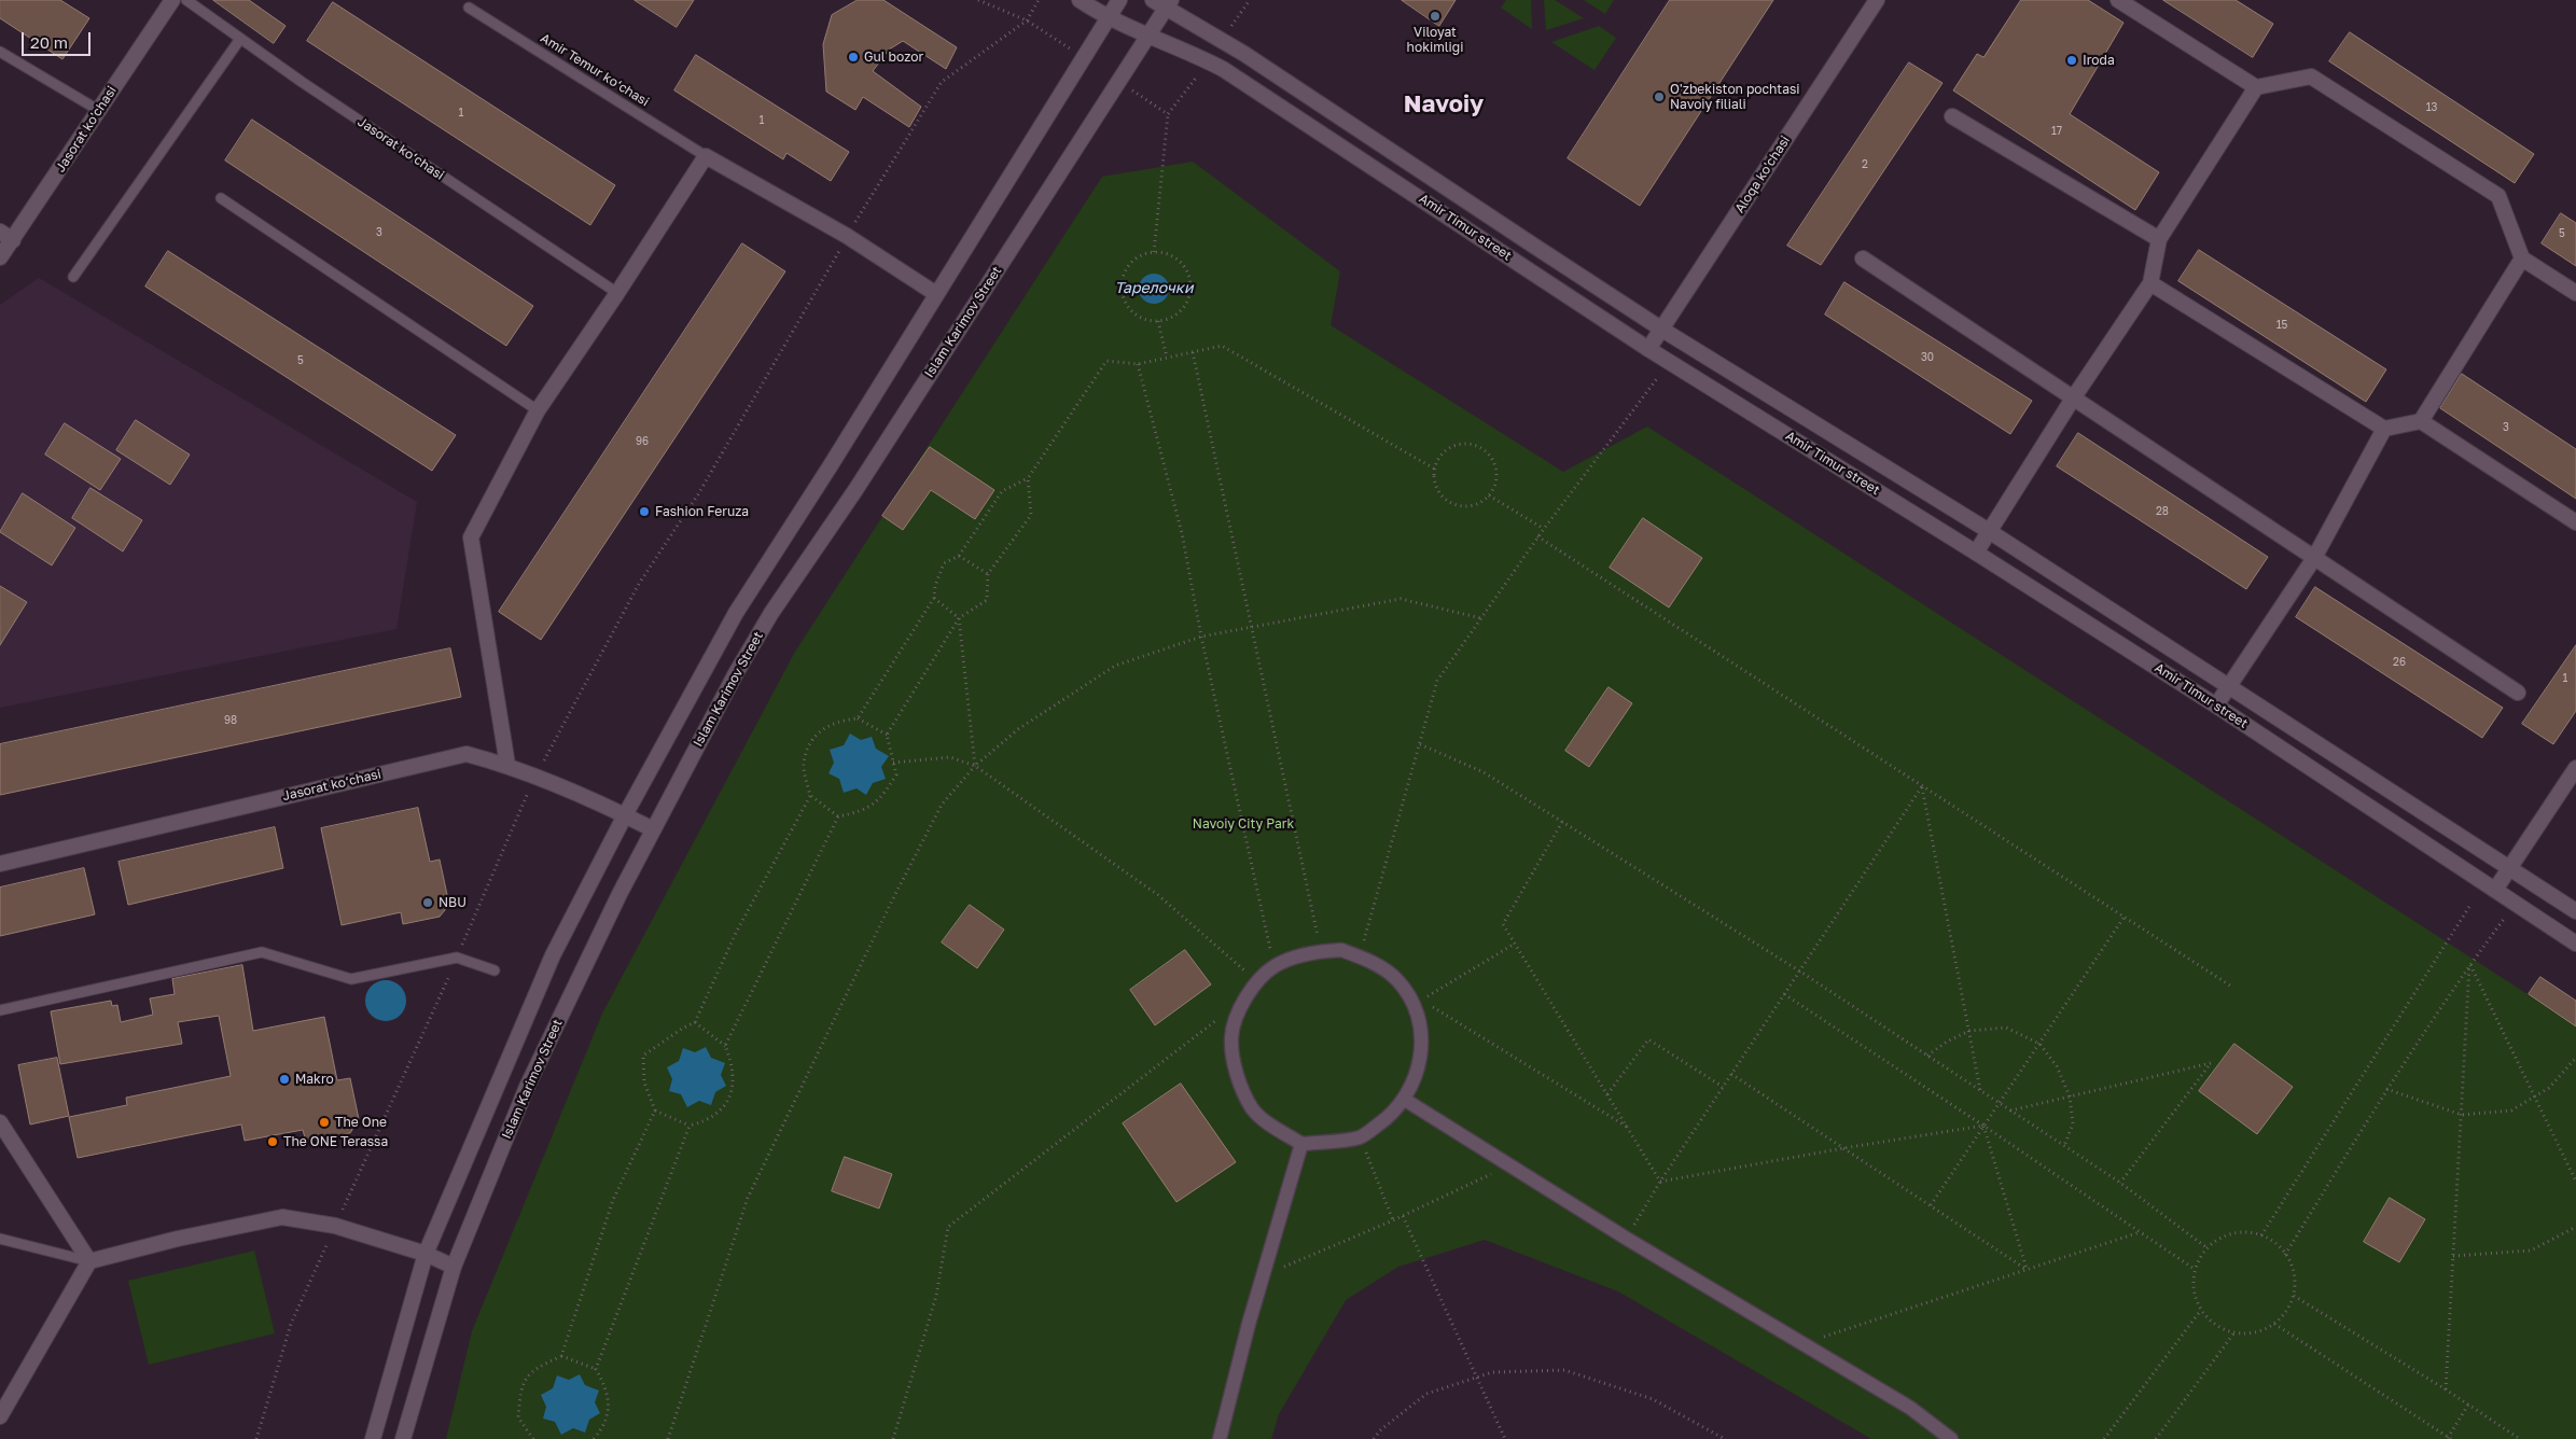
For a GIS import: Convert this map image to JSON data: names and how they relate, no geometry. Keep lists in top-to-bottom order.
{
  "streets": {
    "main road": [
      "Jasorat ko'chasi",
      "Jasorat ko‘chasi",
      "Aloqa ko'chasi",
      "Amir Timur street",
      "Islam Karimov Street"
    ],
    "lane": ["Amir Temur ko‘chasi"]
  },
  "crossings": [
    ["Jasorat ko‘chasi", "Islam Karimov Street"],
    ["Aloqa ko'chasi", "Amir Timur street"],
    ["Amir Timur street", "Islam Karimov Street"]
  ],
  "districts": ["Navoiy"],
  "water": ["Тарелочки"],
  "parks": ["Navoiy City Park"],
  "places": [
    "Viloyat hokimligi",
    "Gul bozor",
    "Iroda",
    "O'zbekiston pochtasi Navoiy filiali",
    "Fashion Feruza",
    "NBU",
    "Makro",
    "The One",
    "The ONE Terassa"
  ],
  "house_numbers": [
    "13",
    "1",
    "1",
    "17",
    "2",
    "3",
    "5",
    "15",
    "30",
    "5",
    "3",
    "96",
    "28",
    "26",
    "1",
    "98"
  ],
  "scale_bar": "20 m"
}
